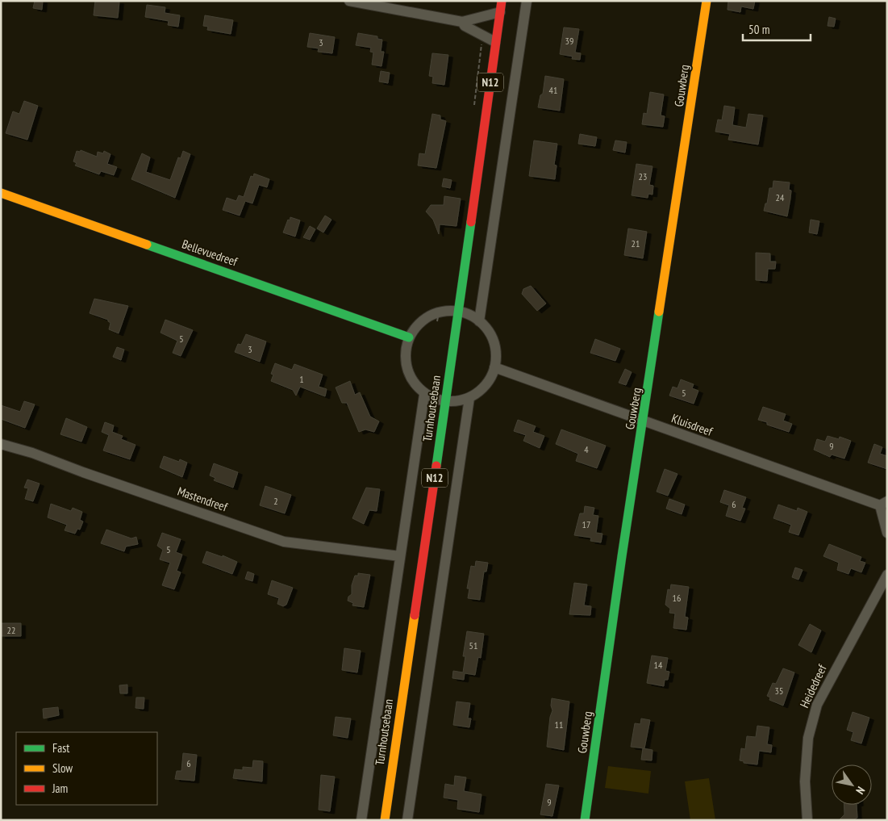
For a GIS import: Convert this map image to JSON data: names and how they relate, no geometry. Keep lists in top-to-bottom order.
{
  "streets": {
    "street": [
      "N12",
      "Gouwberg",
      "Bellevuedreef",
      "Turnhoutsebaan",
      "Kluisdreef",
      "Mastendreef",
      "Heidedreef"
    ]
  },
  "crossings": [
    ["Gouwberg", "Kluisdreef"],
    ["Turnhoutsebaan", "Mastendreef"]
  ],
  "house_numbers": [
    "39",
    "3",
    "41",
    "23",
    "24",
    "21",
    "5",
    "3",
    "1",
    "5",
    "9",
    "4",
    "2",
    "6",
    "17",
    "5",
    "16",
    "22",
    "51",
    "14",
    "35",
    "11",
    "6",
    "9"
  ],
  "legend": ["Fast", "Slow", "Jam"],
  "scale_bar": "50 m",
  "north": "bottom right"
}
